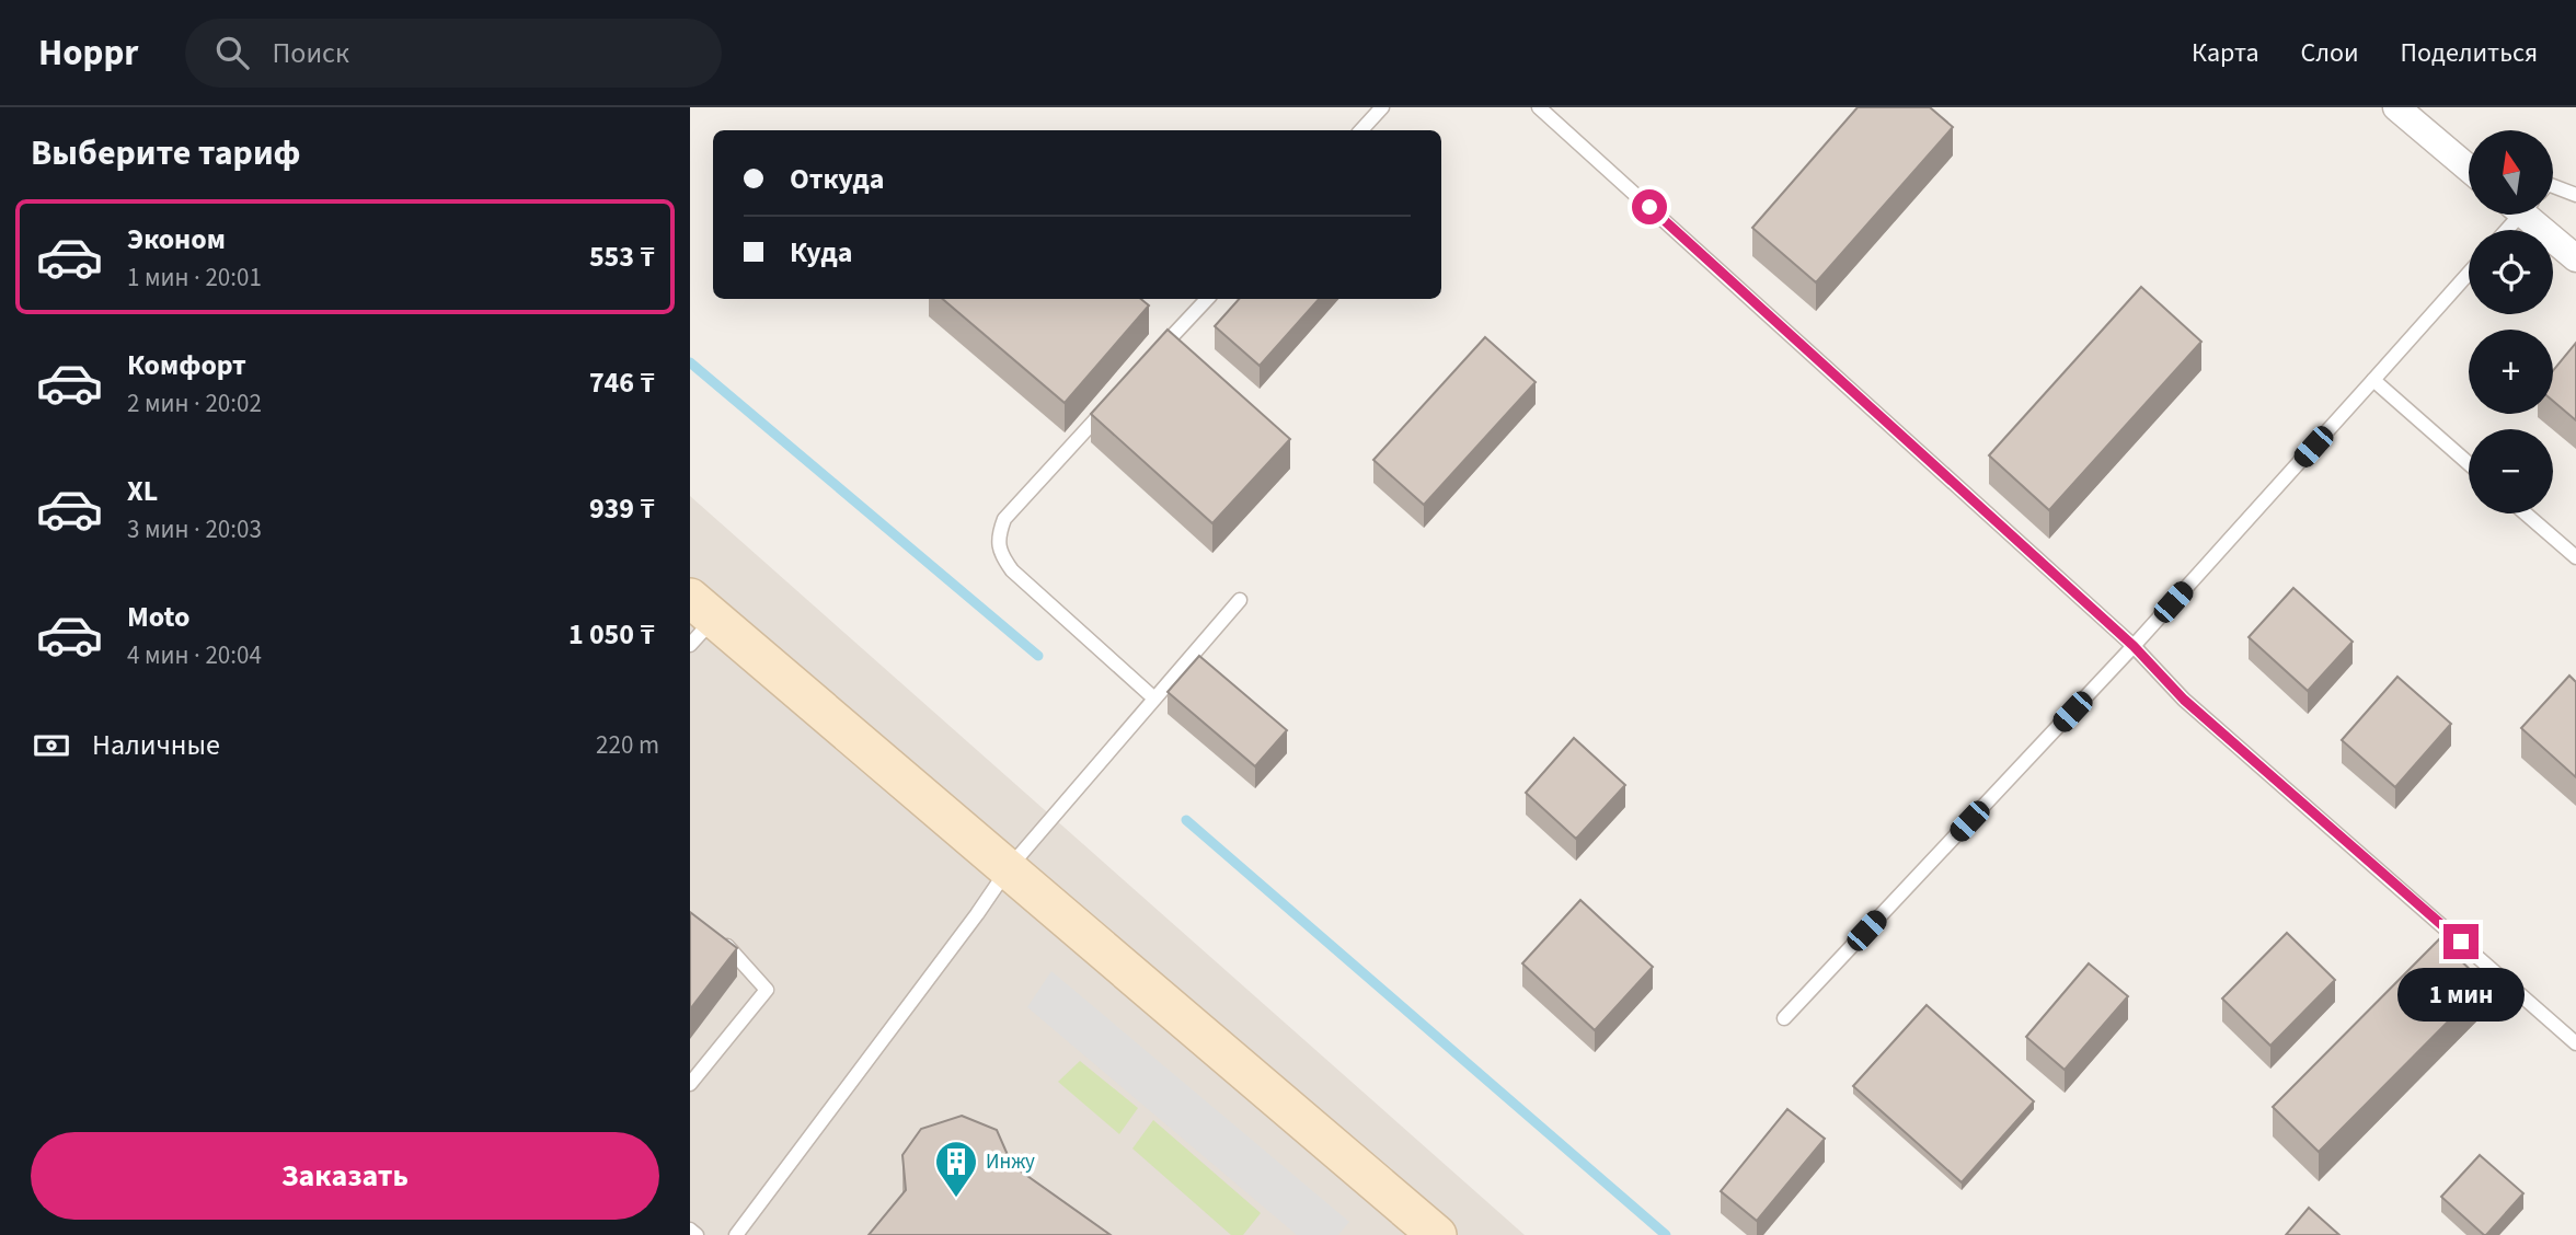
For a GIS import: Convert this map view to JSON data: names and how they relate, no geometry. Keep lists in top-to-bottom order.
{
  "places": {
    "building": ["Инжу"]
  },
  "north": "top",
  "page": {
    "header": "Hoppr",
    "search": "Поиск",
    "nav": ["Карта", "Слои", "Поделиться"],
    "heading": "Выберите тариф",
    "map_buttons": ["+", "−"],
    "banner": ["Откуда", "Куда"],
    "list": [
      {
        "name": "Эконом",
        "note": "1 мин · 20:01",
        "value": "553 ₸"
      },
      {
        "name": "Комфорт",
        "note": "2 мин · 20:02",
        "value": "746 ₸"
      },
      {
        "name": "XL",
        "note": "3 мин · 20:03",
        "value": "939 ₸"
      },
      {
        "name": "Moto",
        "note": "4 мин · 20:04",
        "value": "1 050 ₸"
      }
    ],
    "pay": ["Наличные", "220 m"],
    "bubble": "1 мин",
    "buttons": "Заказать"
  }
}
